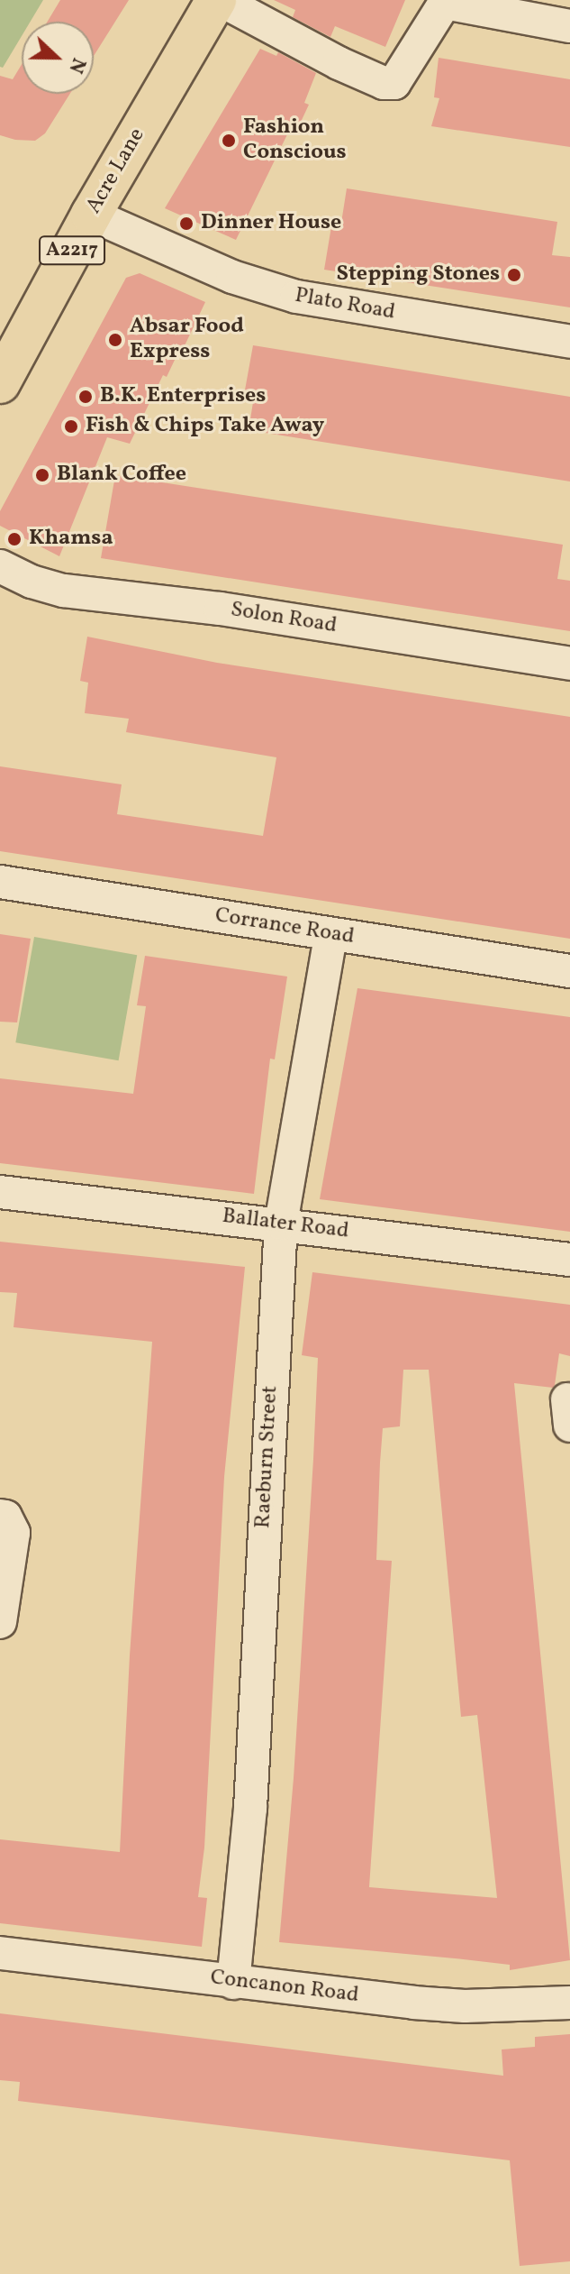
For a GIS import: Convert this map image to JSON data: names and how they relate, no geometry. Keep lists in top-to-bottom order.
{
  "streets": {
    "main road": ["Acre Lane", "A2217"],
    "street": [
      "Plato Road",
      "Solon Road",
      "Corrance Road",
      "Ballater Road",
      "Raeburn Street",
      "Concanon Road"
    ]
  },
  "crossings": [
    ["Acre Lane", "Plato Road"],
    ["Corrance Road", "Raeburn Street"],
    ["Ballater Road", "Raeburn Street"],
    ["Raeburn Street", "Concanon Road"]
  ],
  "places": [
    "Fashion Conscious",
    "Dinner House",
    "Stepping Stones",
    "Absar Food Express",
    "B.K. Enterprises",
    "Fish & Chips Take Away",
    "Blank Coffee",
    "Khamsa"
  ],
  "north": "right"
}
